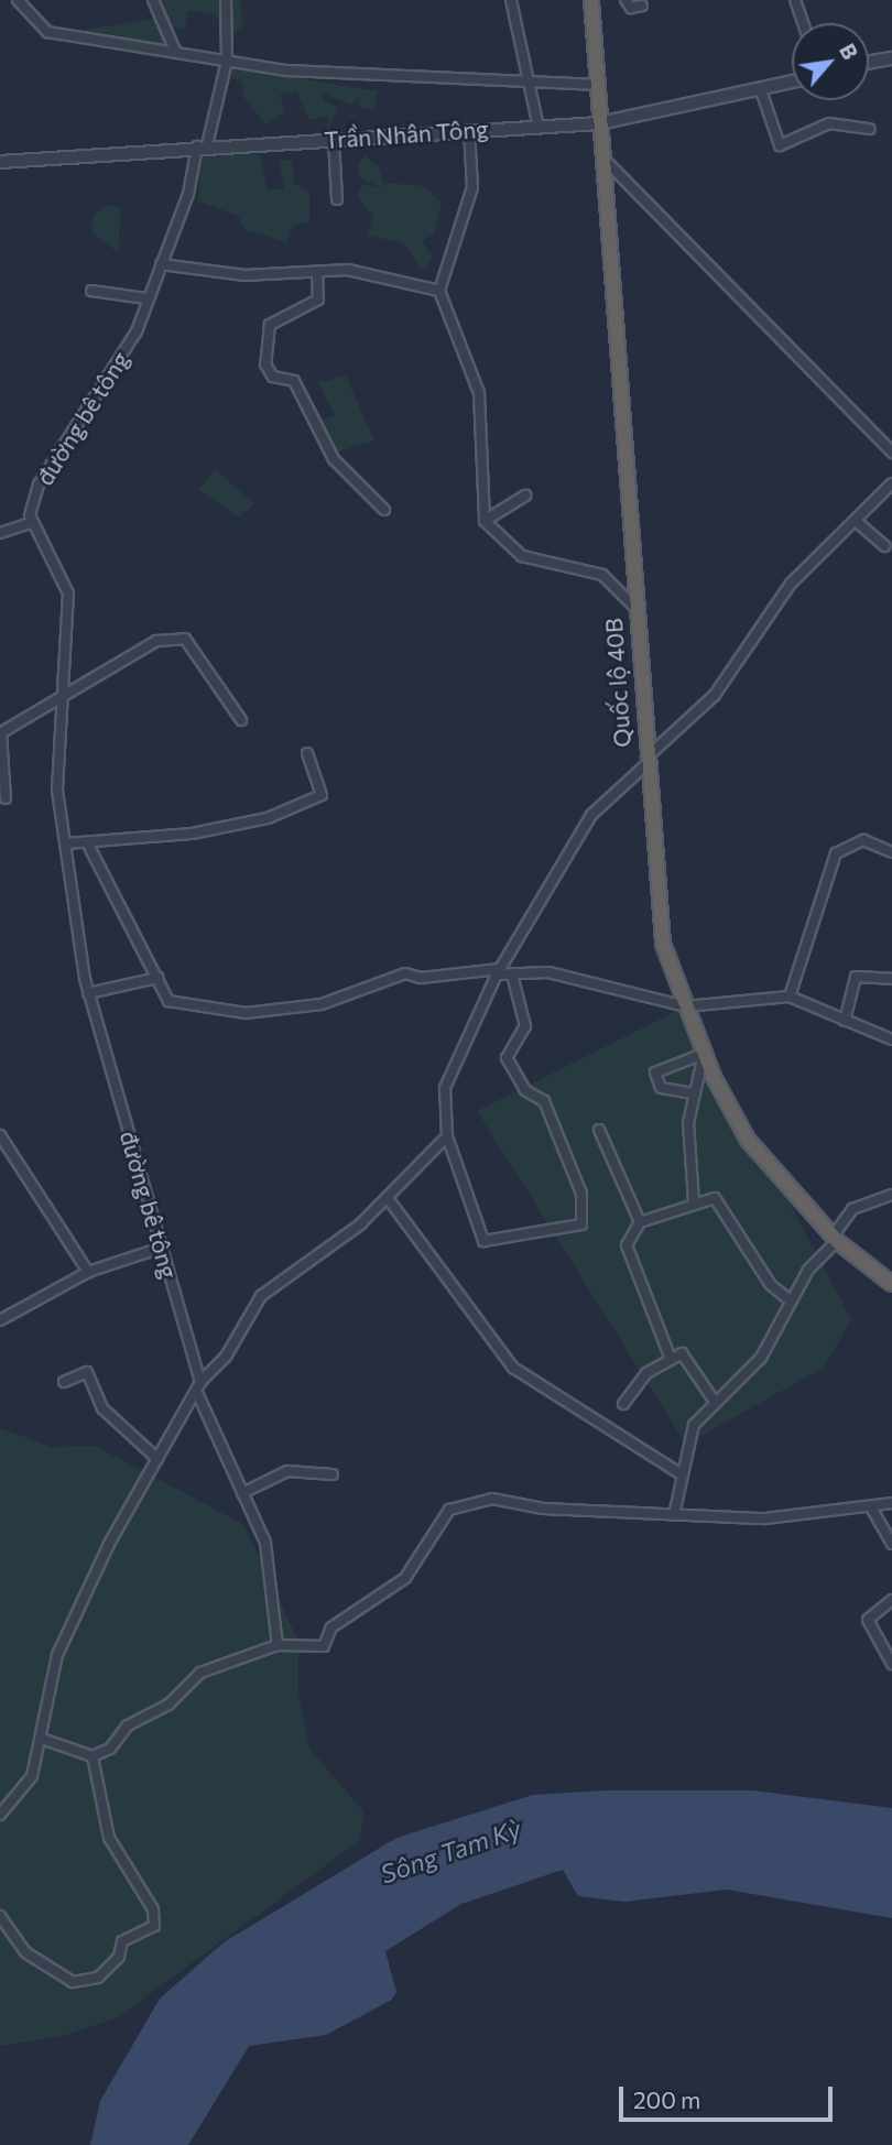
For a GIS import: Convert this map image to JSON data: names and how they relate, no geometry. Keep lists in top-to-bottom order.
{
  "streets": {
    "highway": ["Quốc lộ 40B"],
    "street": ["Trần Nhân Tông", "đường bê tông"]
  },
  "crossings": [
    ["Trần Nhân Tông", "đường bê tông"],
    ["Trần Nhân Tông", "Quốc lộ 40B"]
  ],
  "water": ["Sông Tam Kỳ"],
  "scale_bar": "200 m",
  "north": "top right"
}
